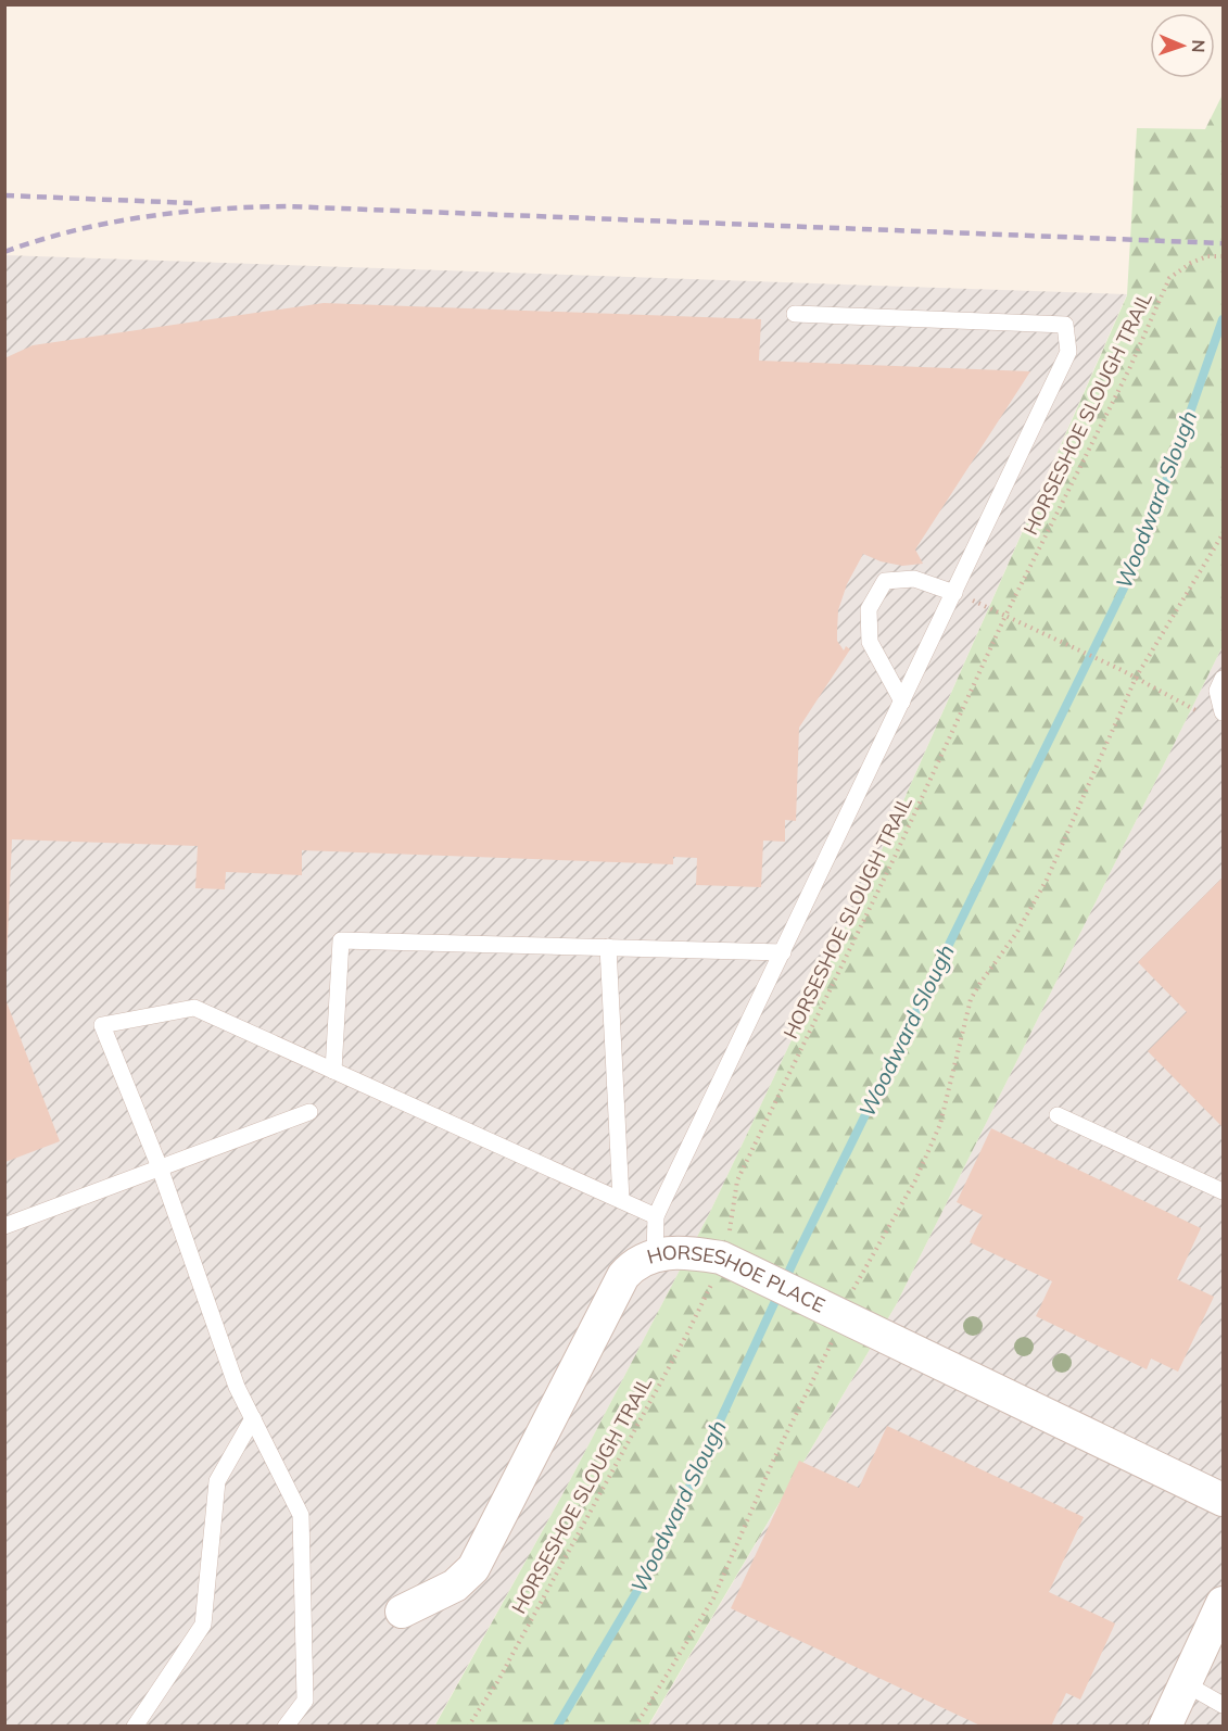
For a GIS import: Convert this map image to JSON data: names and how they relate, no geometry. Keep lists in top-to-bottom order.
{
  "streets": {
    "street": ["HORSESHOE PLACE"],
    "path": ["HORSESHOE SLOUGH TRAIL"]
  },
  "water": ["Woodward Slough"],
  "north": "right"
}
